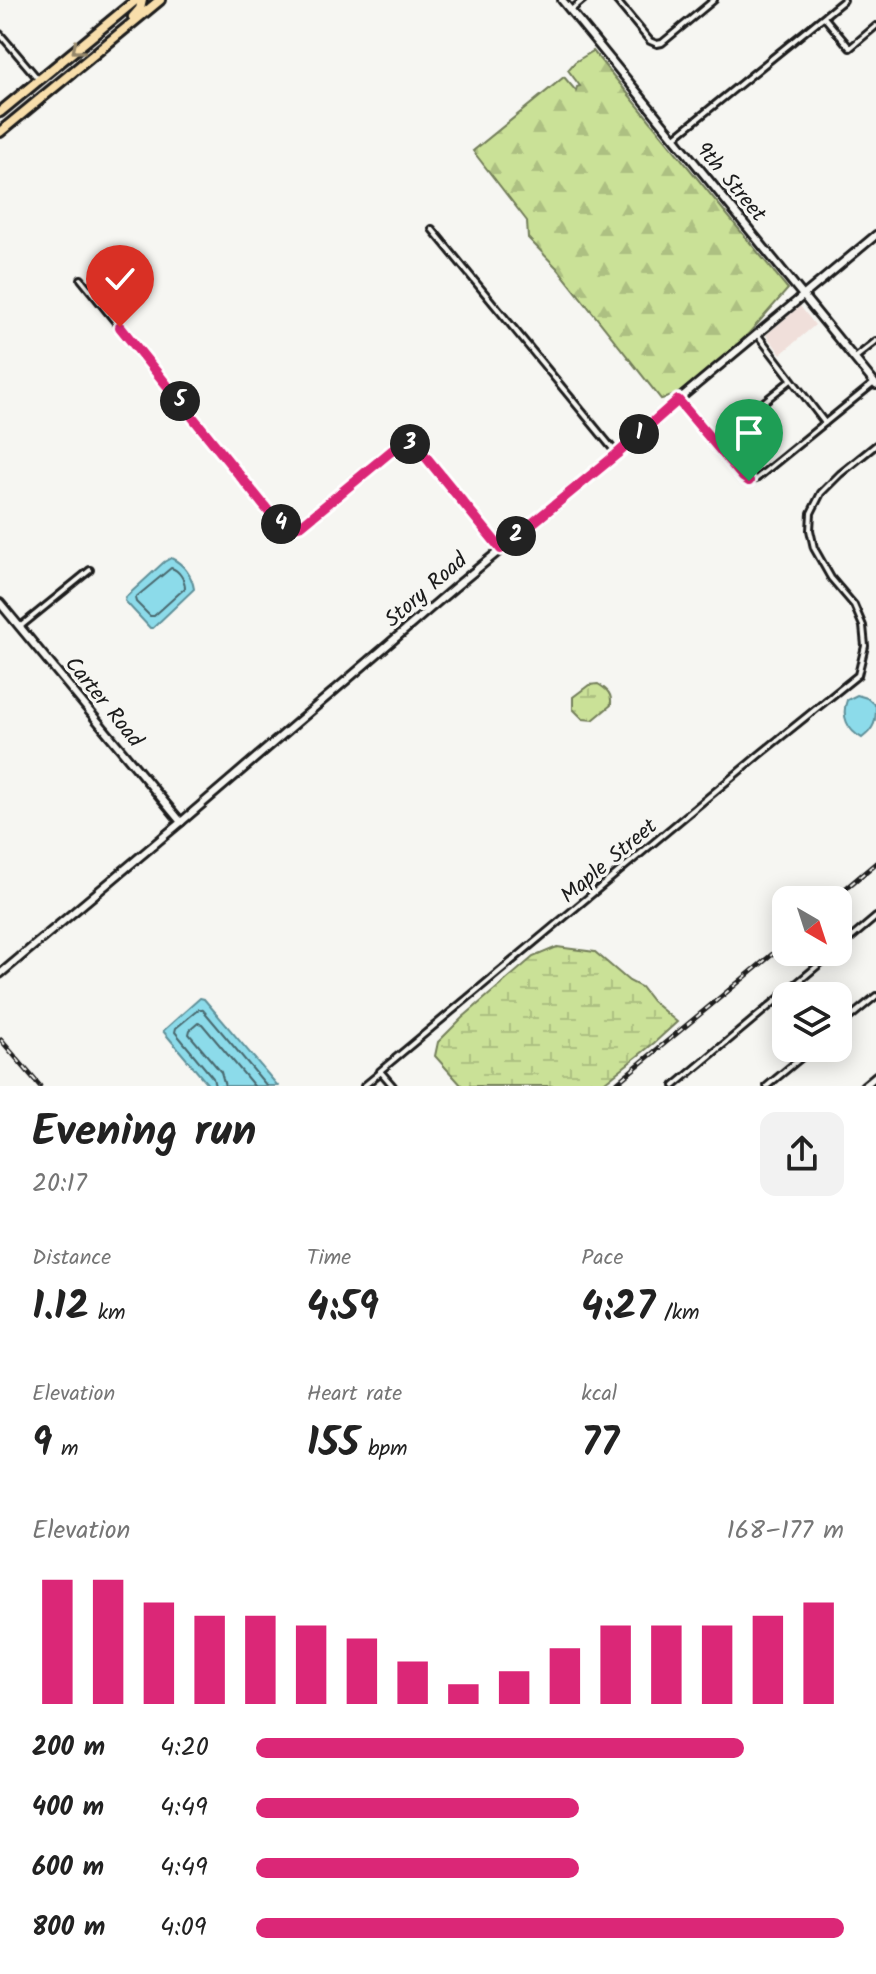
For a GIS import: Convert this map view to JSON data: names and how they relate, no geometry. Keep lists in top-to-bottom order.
{
  "streets": {
    "street": [
      "9th Street",
      "Story Road",
      "Carter Road",
      "Maple Street"
    ]
  },
  "crossings": [
    ["9th Street", "Story Road"],
    ["Story Road", "Carter Road"]
  ],
  "north": "bottom right",
  "page": {
    "pins": [
      "5",
      "1",
      "3",
      "4",
      "2"
    ],
    "heading": ["Evening run", "20:17"],
    "stats": [
      ["Distance", "1.12 km"],
      ["Time", "4:59"],
      ["Pace", "4:27 /km"],
      ["Elevation", "9 m"],
      ["Heart rate", "155 bpm"],
      ["kcal", "77"]
    ],
    "chart": ["Elevation", "168–177 m"],
    "list": [
      {
        "name": "200 m",
        "note": "4:20"
      },
      {
        "name": "400 m",
        "note": "4:49"
      },
      {
        "name": "600 m",
        "note": "4:49"
      },
      {
        "name": "800 m",
        "note": "4:09"
      }
    ]
  }
}
